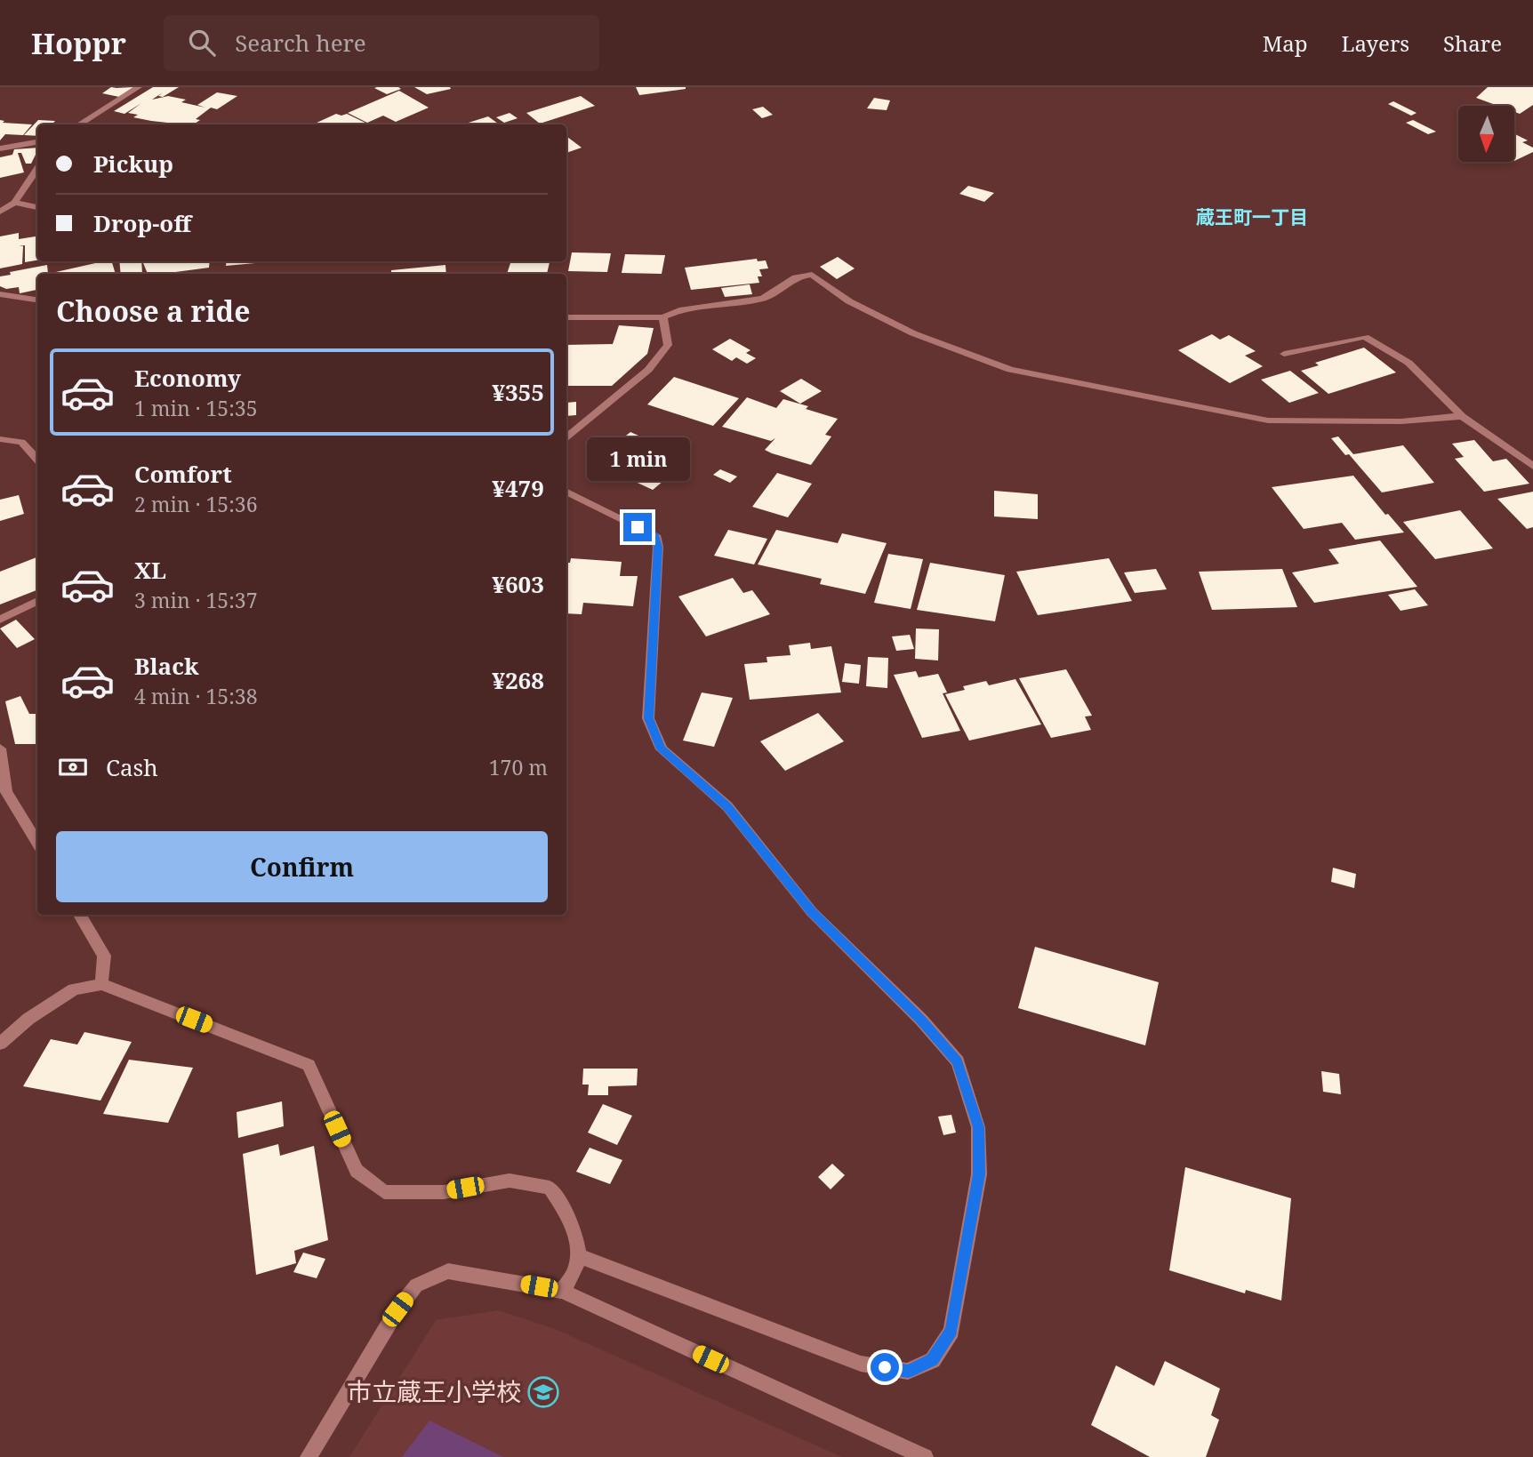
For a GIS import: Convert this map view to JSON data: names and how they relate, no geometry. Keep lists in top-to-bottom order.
{
  "districts": ["蔵王町一丁目"],
  "places": {
    "school or university": ["市立蔵王小学校"]
  },
  "north": "bottom",
  "page": {
    "header": "Hoppr",
    "search": "Search here",
    "nav": ["Map", "Layers", "Share"],
    "banner": ["Pickup", "Drop-off"],
    "heading": "Choose a ride",
    "list": [
      {
        "name": "Economy",
        "note": "1 min · 15:35",
        "value": "¥355"
      },
      {
        "name": "Comfort",
        "note": "2 min · 15:36",
        "value": "¥479"
      },
      {
        "name": "XL",
        "note": "3 min · 15:37",
        "value": "¥603"
      },
      {
        "name": "Black",
        "note": "4 min · 15:38",
        "value": "¥268"
      }
    ],
    "bubble": "1 min",
    "pay": ["Cash", "170 m"],
    "buttons": "Confirm"
  }
}
